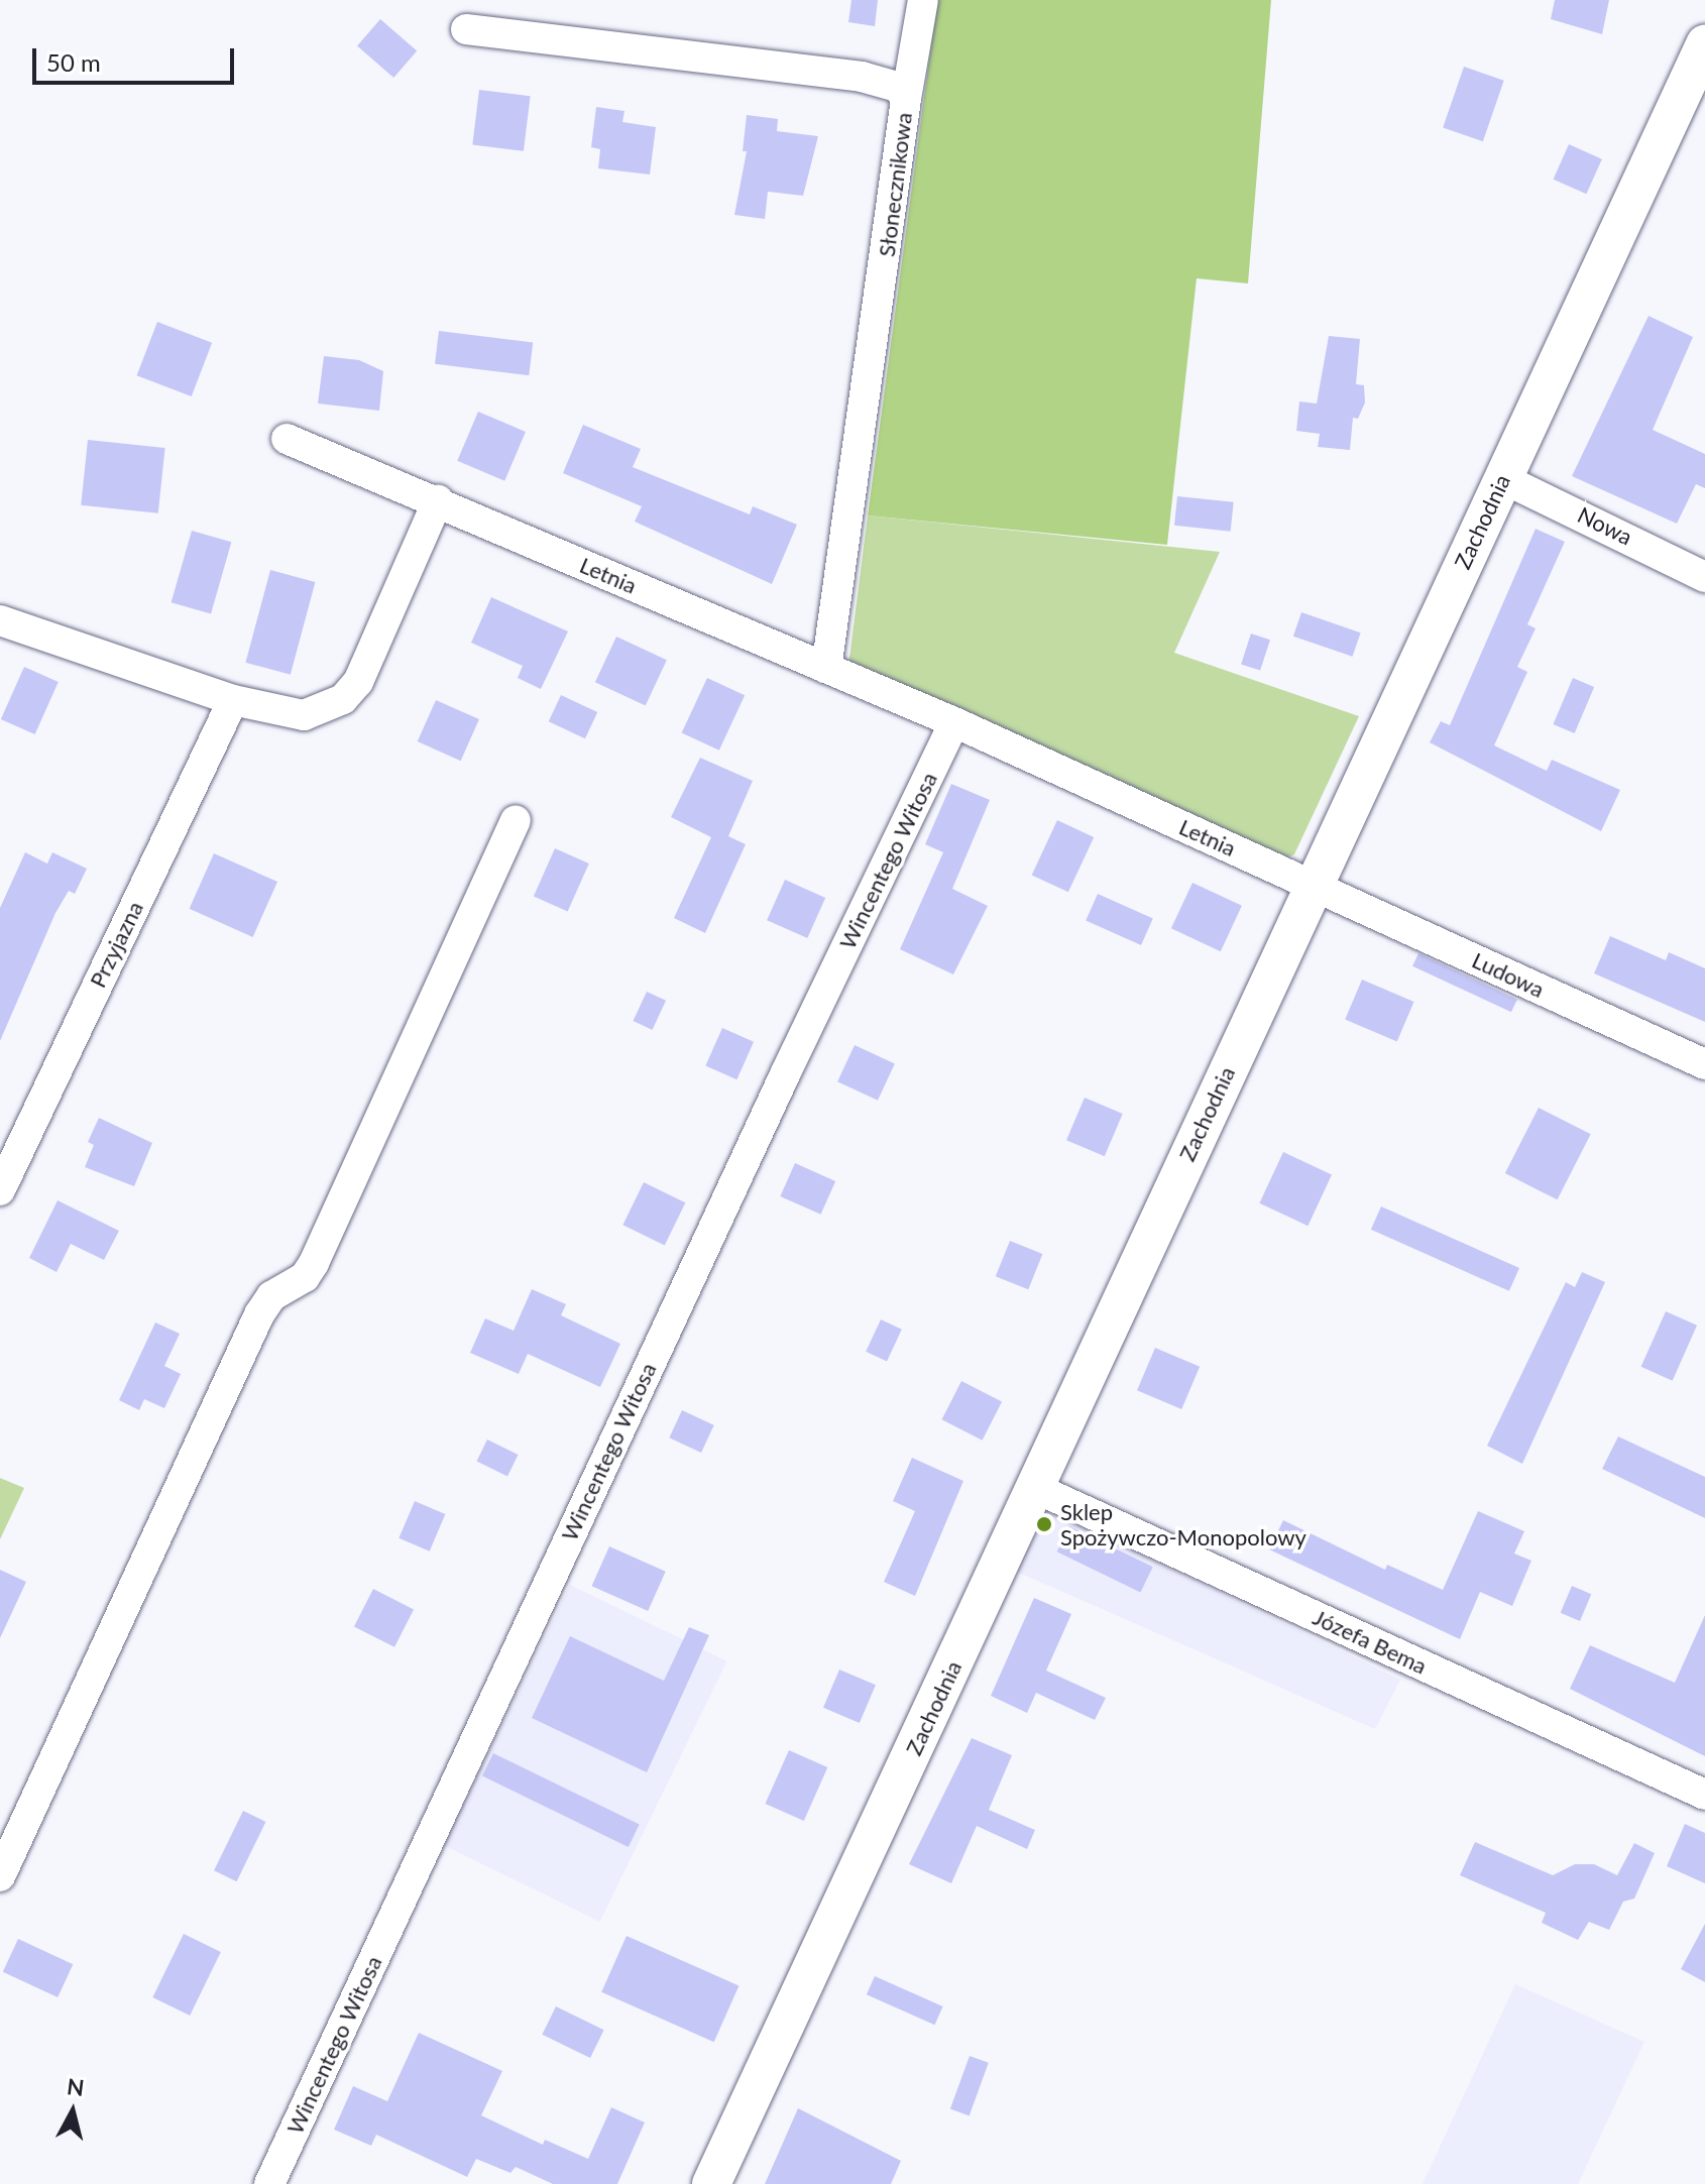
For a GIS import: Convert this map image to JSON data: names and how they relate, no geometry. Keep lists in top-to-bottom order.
{
  "streets": {
    "street": [
      "Słonecznikowa",
      "Zachodnia",
      "Nowa",
      "Letnia",
      "Wincentego Witosa",
      "Przyjazna",
      "Ludowa",
      "Józefa Bema"
    ]
  },
  "crossings": [
    ["Słonecznikowa", "Letnia"],
    ["Zachodnia", "Nowa"],
    ["Zachodnia", "Letnia"],
    ["Zachodnia", "Ludowa"],
    ["Zachodnia", "Józefa Bema"],
    ["Letnia", "Wincentego Witosa"],
    ["Letnia", "Ludowa"]
  ],
  "places": ["Sklep Spożywczo-Monopolowy"],
  "scale_bar": "50 m",
  "north": "top"
}
